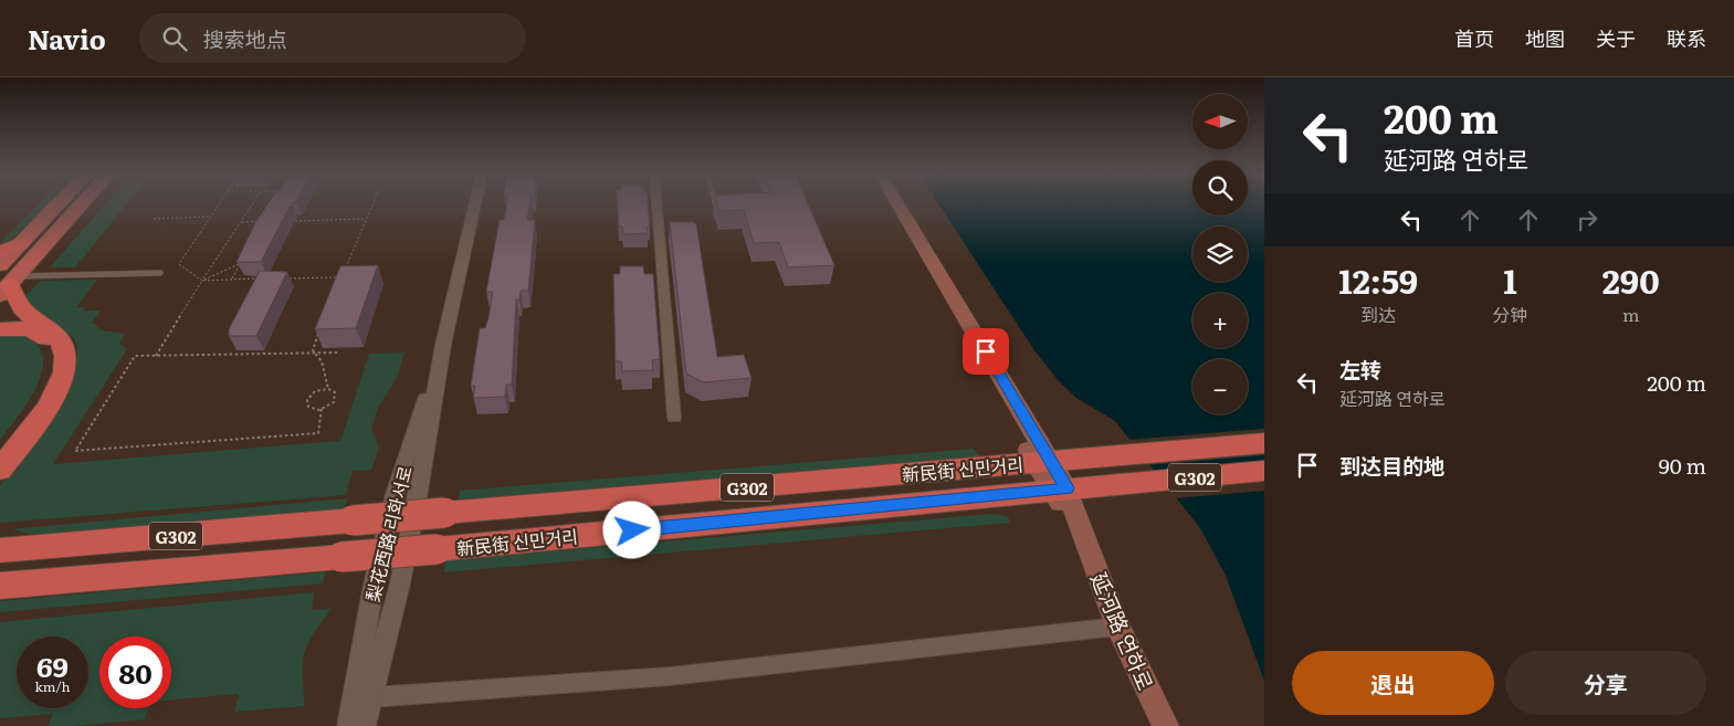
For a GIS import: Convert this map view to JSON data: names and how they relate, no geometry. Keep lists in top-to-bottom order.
{
  "streets": {
    "highway": ["新民街 신민거리", "G302"],
    "main road": ["延河路 연하로"],
    "street": ["梨花西路 리화서로"]
  },
  "crossings": [
    ["新民街 신민거리", "延河路 연하로"]
  ],
  "north": "left",
  "page": {
    "header": "Navio",
    "search": "搜索地点",
    "nav": [
      "首页",
      "地图",
      "关于",
      "联系"
    ],
    "turn": ["200 m", "延河路 연하로"],
    "map_buttons": ["+", "−"],
    "eta": [
      "12:59",
      "到达",
      "1",
      "分钟",
      "290",
      "m"
    ],
    "list": [
      {
        "name": "左转",
        "note": "延河路 연하로",
        "value": "200 m"
      },
      {
        "name": "到达目的地",
        "value": "90 m"
      }
    ],
    "speed": "69 km/h",
    "limit": "80",
    "buttons": ["退出", "分享"]
  }
}
